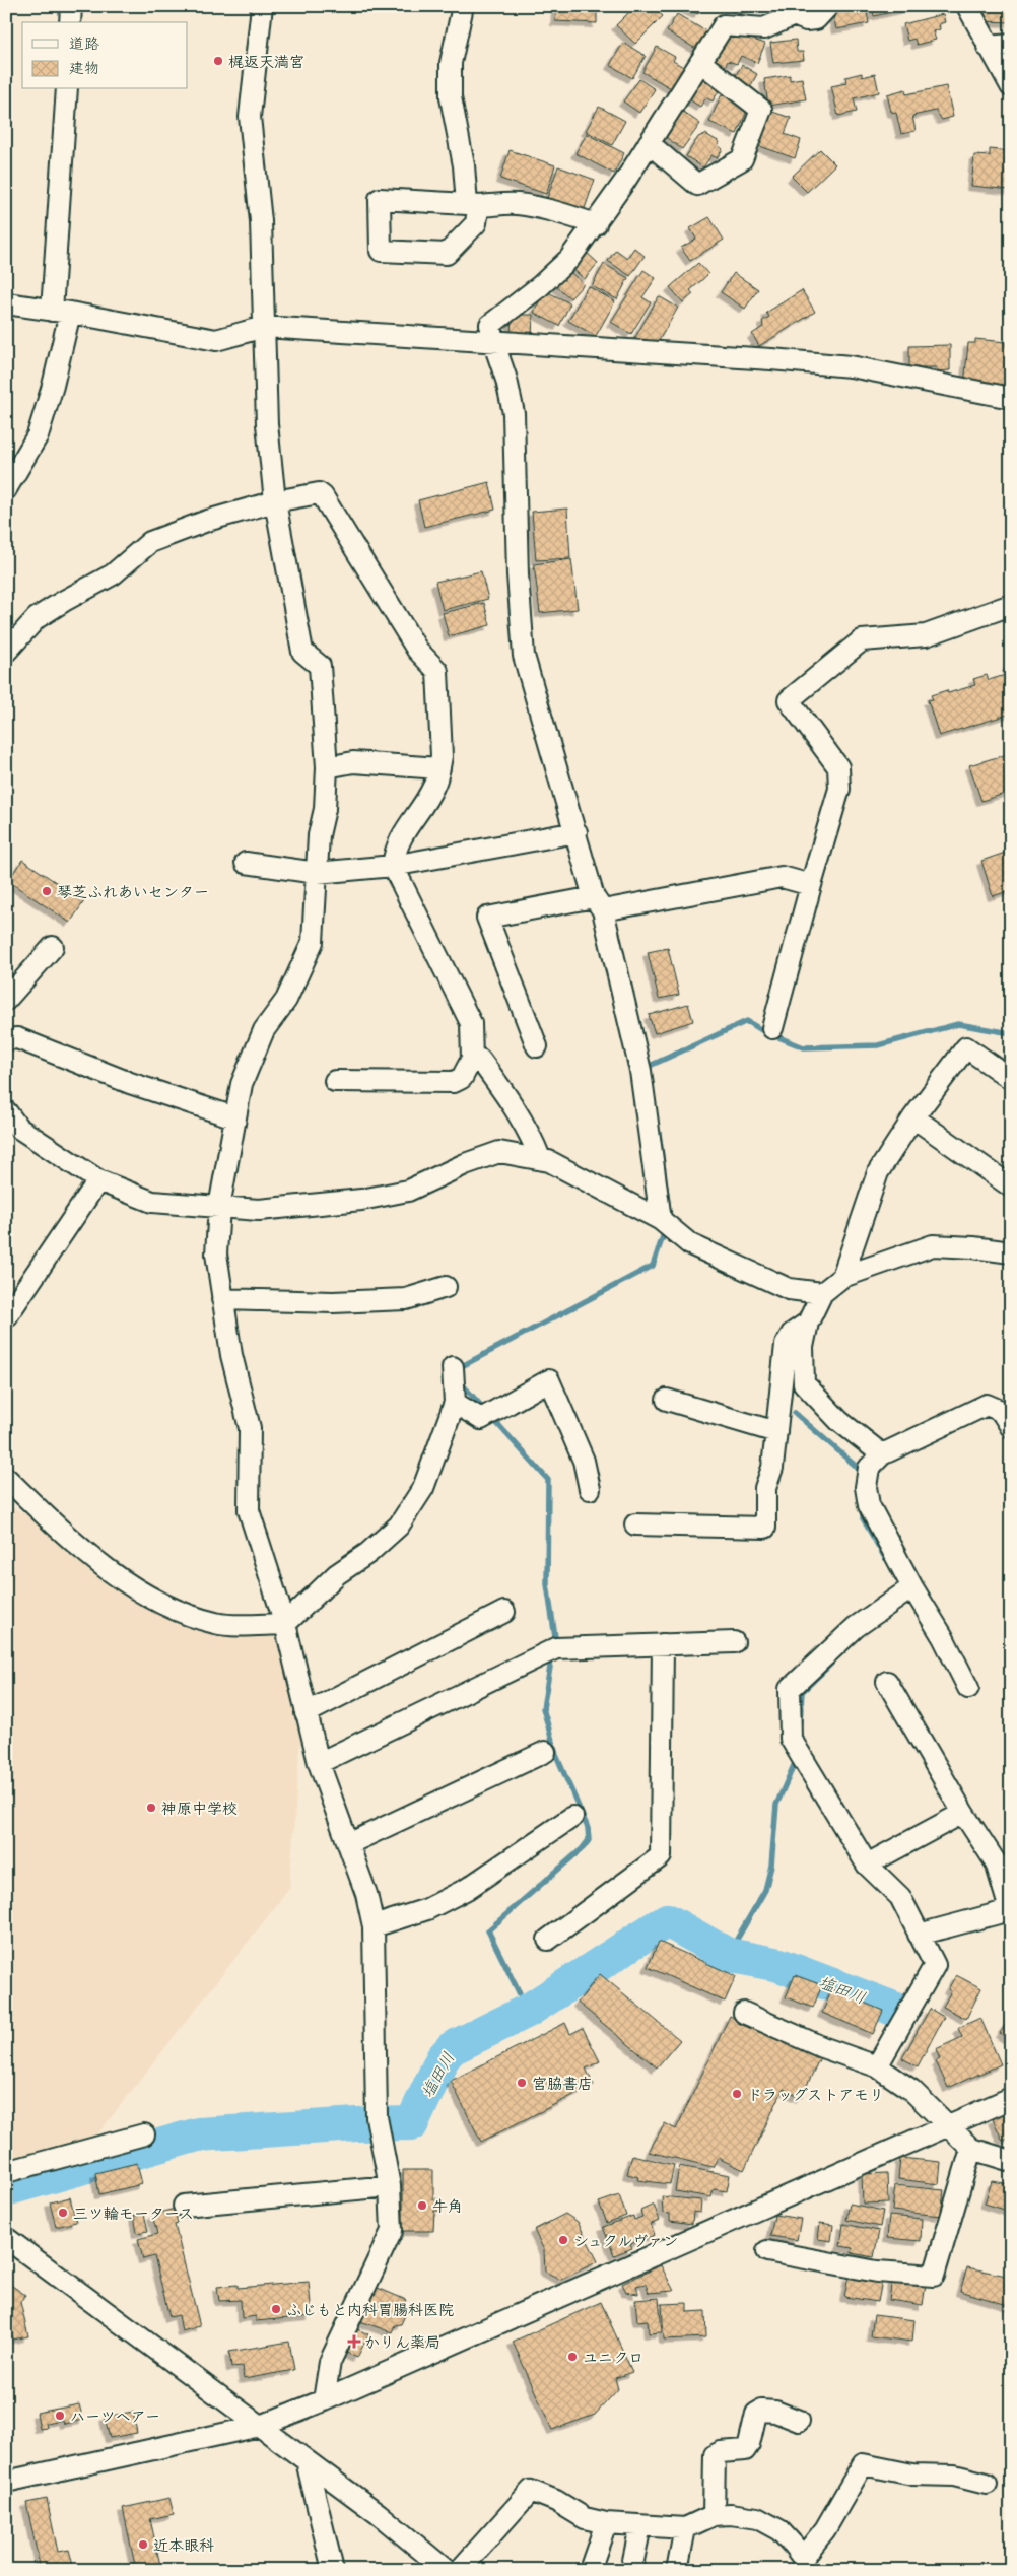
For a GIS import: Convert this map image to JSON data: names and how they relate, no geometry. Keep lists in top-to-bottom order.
{
  "water": ["塩田川"],
  "places": {
    "other": [
      "梶返天満宮",
      "琴芝ふれあいセンター",
      "神原中学校",
      "宮脇書店",
      "ドラッグストアモリ",
      "牛角",
      "三ツ輪モータース",
      "シュクルヴァン",
      "ふじもと内科胃腸科医院",
      "ユニクロ",
      "ハーツヘアー",
      "近本眼科"
    ],
    "health": ["かりん薬局"]
  },
  "legend": ["道路", "建物"]
}
